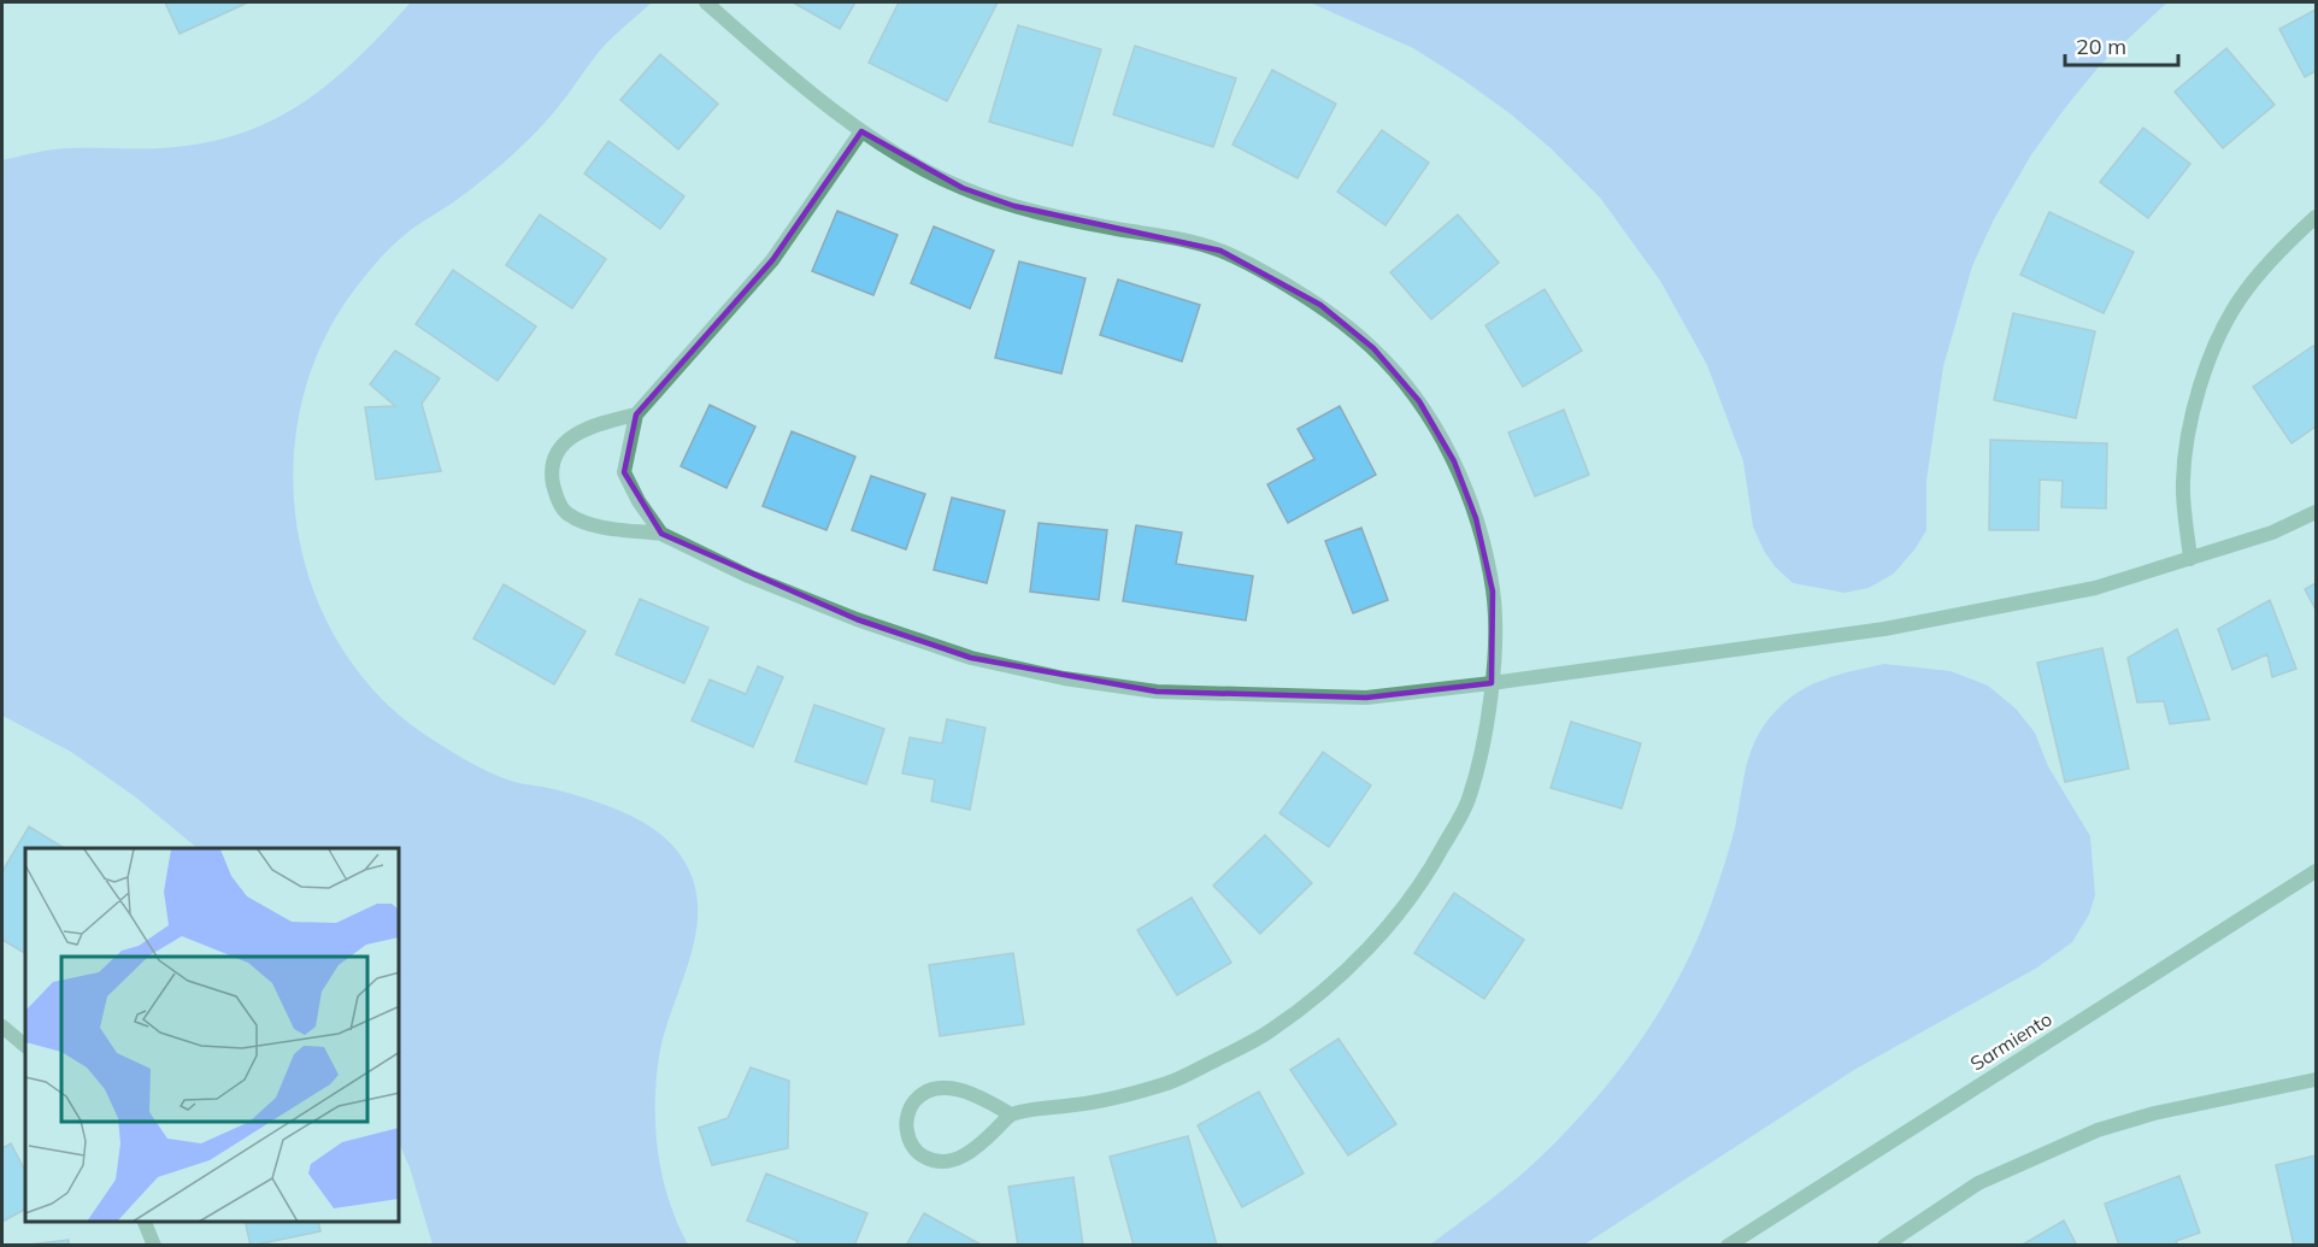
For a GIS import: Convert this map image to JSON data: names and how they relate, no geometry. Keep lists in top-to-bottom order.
{
  "streets": {
    "street": ["Sarmiento"]
  },
  "scale_bar": "20 m"
}
